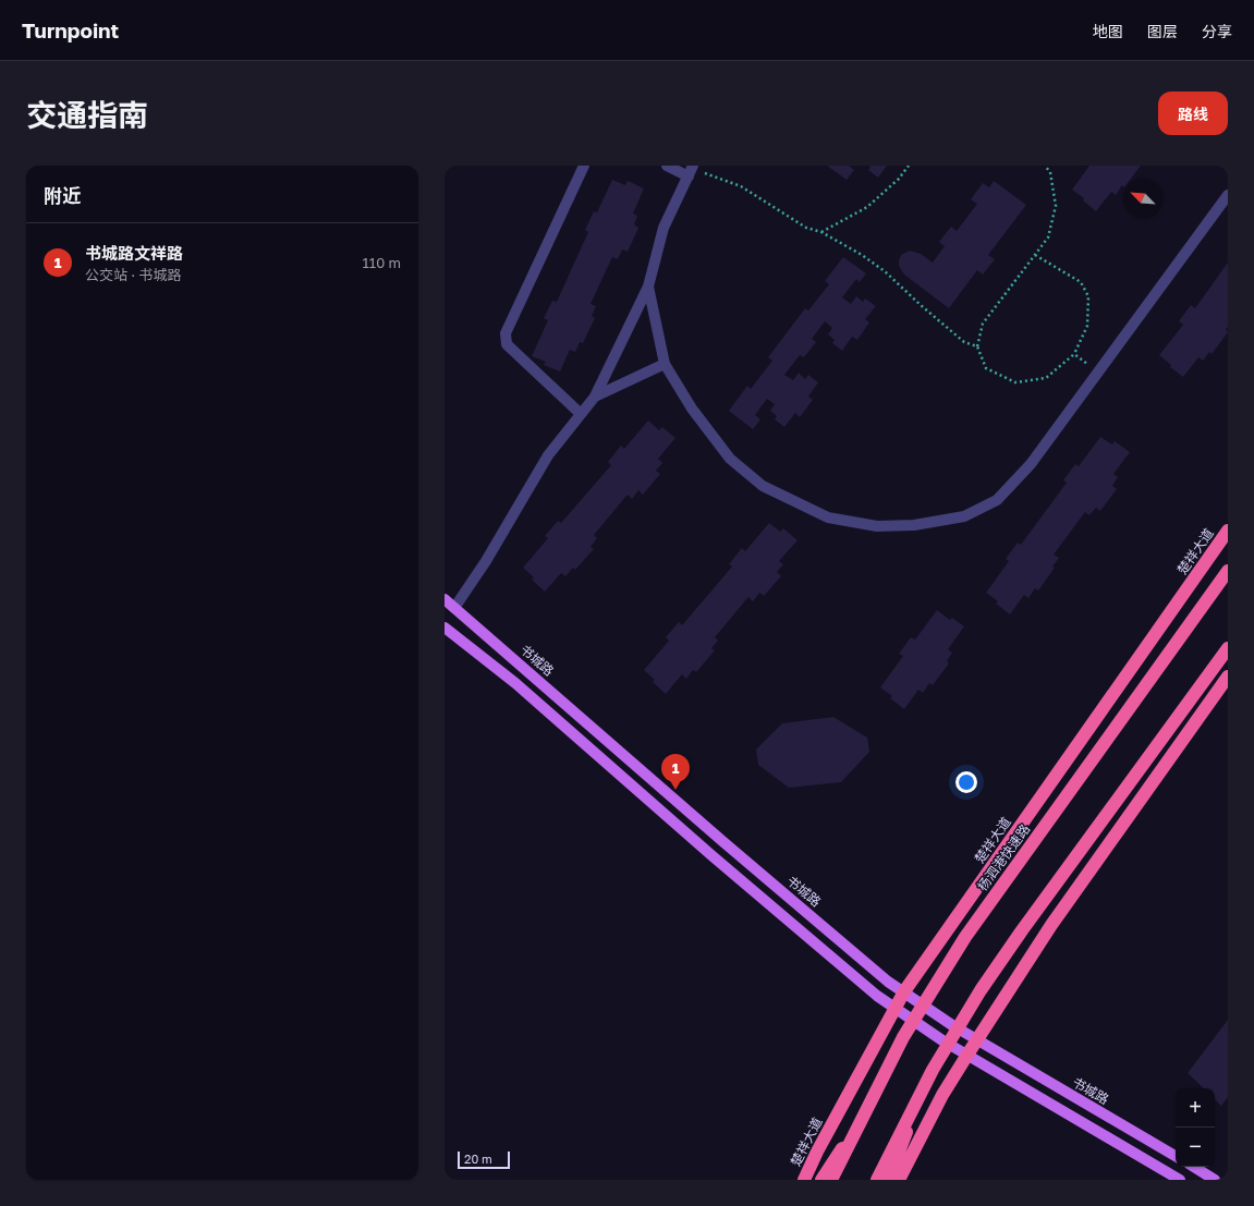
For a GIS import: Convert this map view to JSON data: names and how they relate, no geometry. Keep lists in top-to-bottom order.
{
  "streets": {
    "highway": ["楚祥大道", "杨泗港快速路"],
    "main road": ["书城路"]
  },
  "crossings": [
    ["楚祥大道", "书城路"]
  ],
  "scale_bar": "20 m",
  "north": "top left",
  "page": {
    "header": "Turnpoint",
    "nav": ["地图", "图层", "分享"],
    "title": "交通指南",
    "buttons": "路线",
    "heading": "附近",
    "list": [
      {
        "mark": "1",
        "name": "书城路文祥路",
        "note": "公交站 · 书城路",
        "value": "110 m"
      }
    ],
    "pins": "1",
    "map_buttons": ["+", "−"],
    "scale": "20 m"
  }
}
